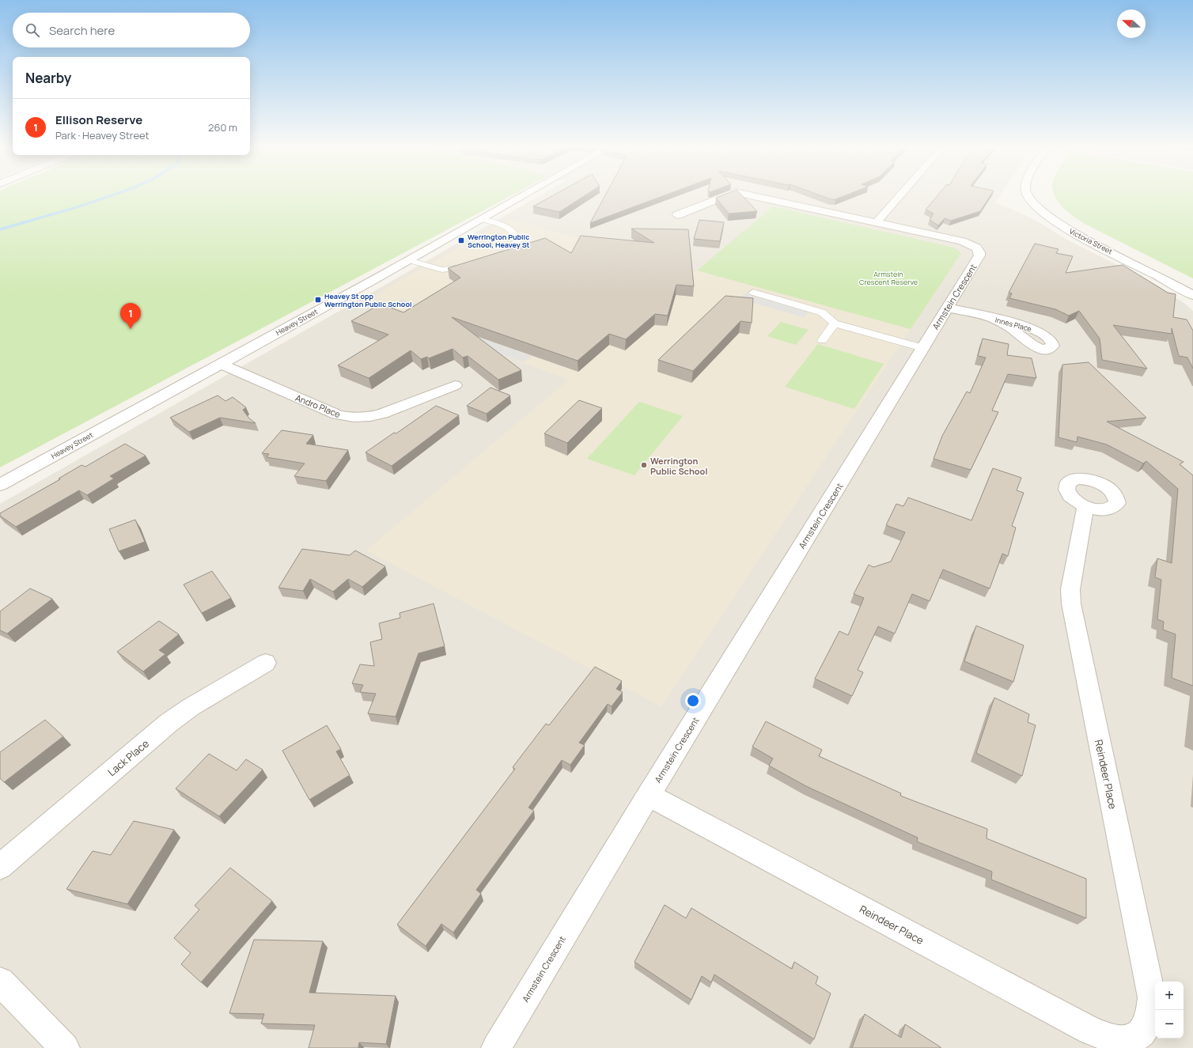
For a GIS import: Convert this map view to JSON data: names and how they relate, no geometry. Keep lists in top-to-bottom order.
{
  "streets": {
    "street": [
      "Victoria Street",
      "Armstein Crescent",
      "Heavey Street",
      "Innes Place",
      "Andro Place",
      "Lack Place",
      "Reindeer Place"
    ]
  },
  "crossings": [
    ["Armstein Crescent", "Innes Place"],
    ["Armstein Crescent", "Reindeer Place"],
    ["Heavey Street", "Andro Place"]
  ],
  "parks": ["Armstein Crescent Reserve"],
  "places": {
    "transit": ["Werrington Public School, Heavey St", "Heavey St opp Werrington Public School"],
    "other": ["Werrington Public School"]
  },
  "north": "left",
  "page": {
    "search": "Search here",
    "heading": "Nearby",
    "list": [
      {
        "mark": "1",
        "name": "Ellison Reserve",
        "note": "Park · Heavey Street",
        "value": "260 m"
      }
    ],
    "pins": "1",
    "map_buttons": ["+", "−"]
  }
}
